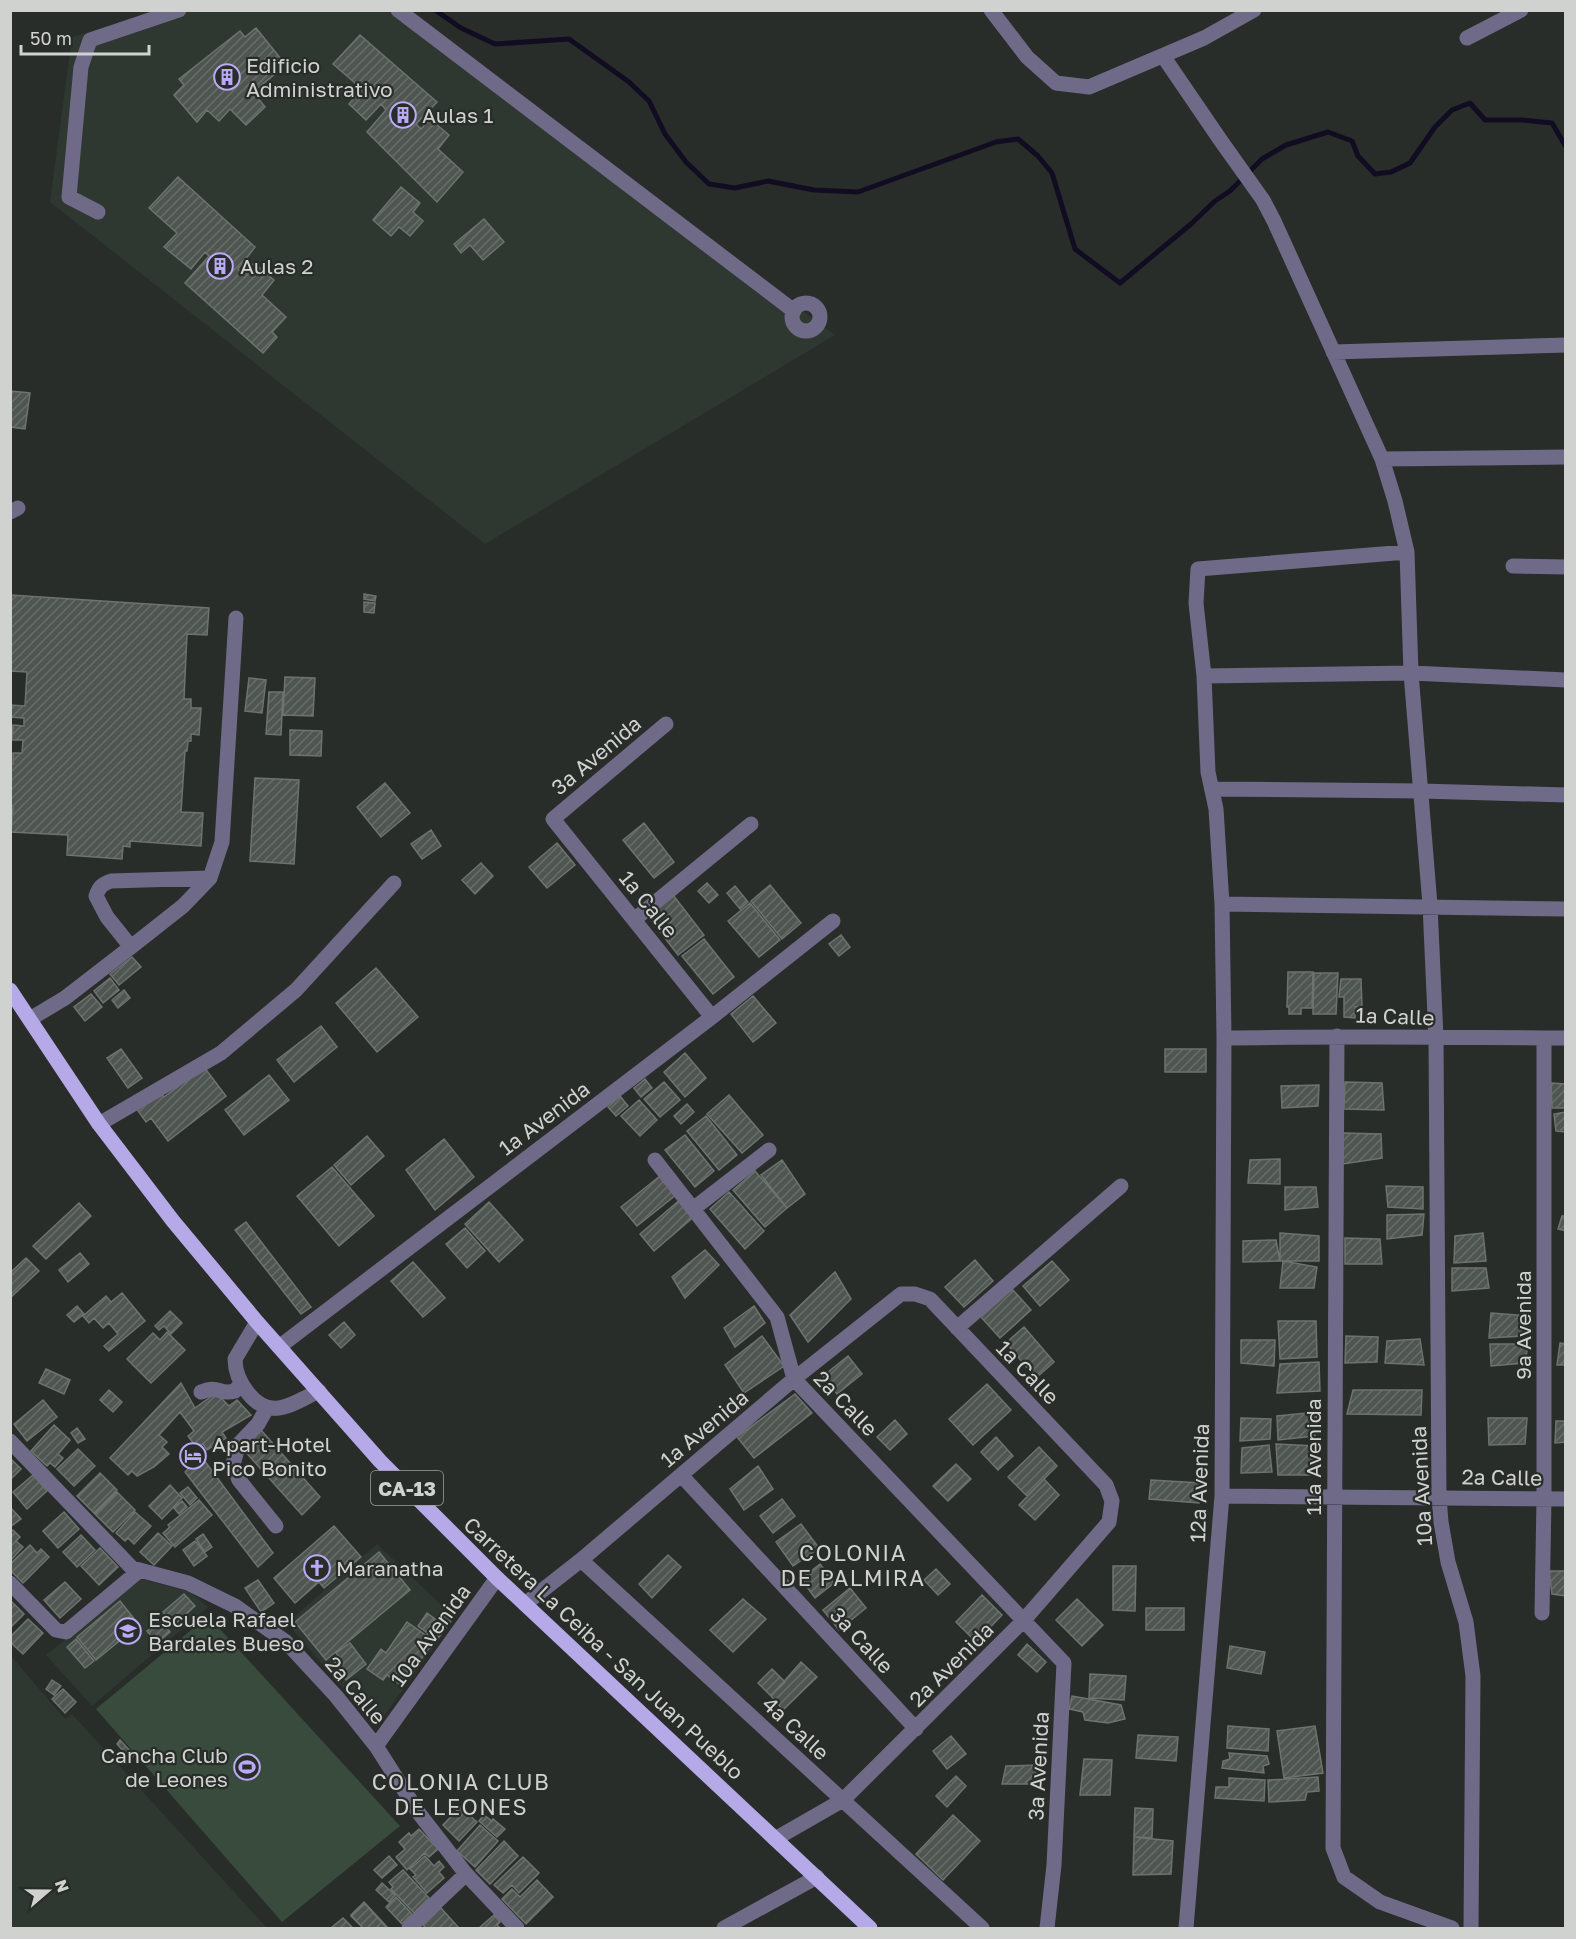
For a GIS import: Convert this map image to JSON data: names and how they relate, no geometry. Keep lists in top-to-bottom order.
{
  "streets": {
    "main road": ["CA-13", "Carretera La Ceiba - San Juan Pueblo"],
    "street": [
      "3ª Avenida",
      "1ª Calle",
      "1a Calle",
      "1ª Avenida",
      "9a Avenida",
      "2a Calle",
      "1a Avenida",
      "11a Avenida",
      "12a Avenida",
      "10a Avenida",
      "3a Calle",
      "2a Avenida",
      "4a Calle",
      "3a Avenida"
    ]
  },
  "crossings": [
    ["3ª Avenida", "1ª Calle"],
    ["1ª Calle", "1ª Avenida"],
    ["1a Calle", "9a Avenida"],
    ["1a Calle", "1a Avenida"],
    ["1a Calle", "11a Avenida"],
    ["1a Calle", "12a Avenida"],
    ["1a Calle", "10a Avenida"],
    ["1a Calle", "2a Avenida"],
    ["1ª Avenida", "Carretera La Ceiba - San Juan Pueblo"],
    ["9a Avenida", "2a Calle"],
    ["2a Calle", "1a Avenida"],
    ["2a Calle", "11a Avenida"],
    ["2a Calle", "12a Avenida"],
    ["2a Calle", "10a Avenida"],
    ["2a Calle", "2a Avenida"],
    ["2a Calle", "3a Avenida"],
    ["1a Avenida", "3a Calle"],
    ["1a Avenida", "Carretera La Ceiba - San Juan Pueblo"],
    ["1a Avenida", "4a Calle"],
    ["12a Avenida", "10a Avenida"],
    ["10a Avenida", "Carretera La Ceiba - San Juan Pueblo"],
    ["3a Calle", "2a Avenida"],
    ["Carretera La Ceiba - San Juan Pueblo", "2a Avenida"],
    ["2a Avenida", "4a Calle"],
    ["2a Avenida", "3a Avenida"]
  ],
  "districts": ["COLONIA DE PALMIRA", "COLONIA CLUB DE LEONES"],
  "places": {
    "building": ["Edificio Administrativo", "Aulas 1", "Aulas 2"],
    "hotel": ["Apart-Hotel Pico Bonito"],
    "church": ["Maranatha"],
    "school or university": ["Escuela Rafael Bardales Bueso"],
    "sports": ["Cancha Club de Leones"]
  },
  "scale_bar": "50 m",
  "north": "right"
}
